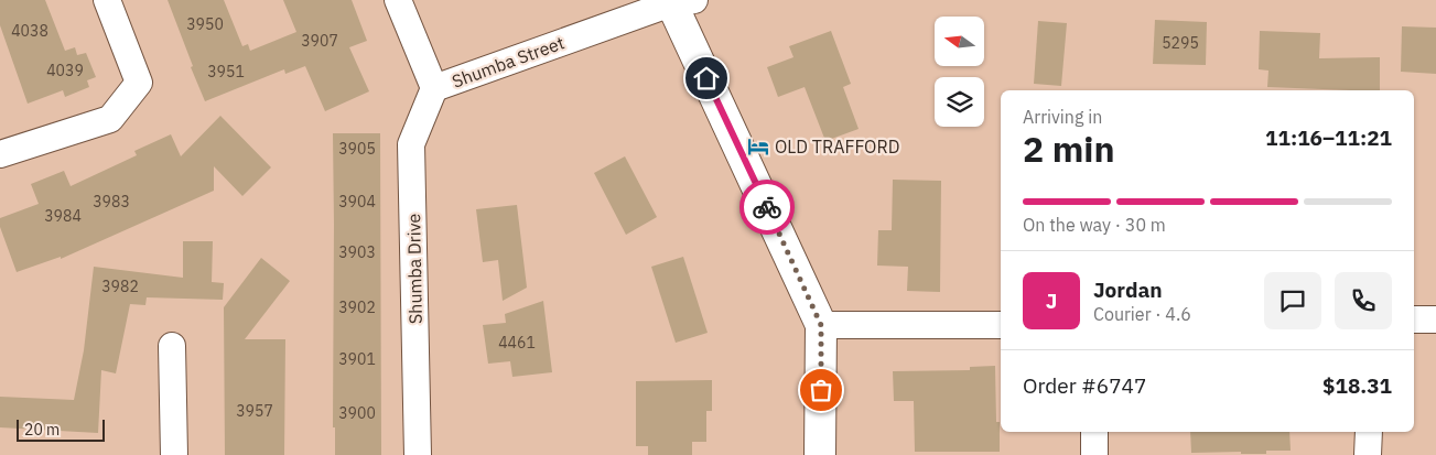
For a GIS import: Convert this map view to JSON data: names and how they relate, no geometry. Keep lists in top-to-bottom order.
{
  "streets": {
    "street": ["Shumba Street", "Shumba Drive"]
  },
  "crossings": [
    ["Shumba Street", "Shumba Drive"]
  ],
  "places": {
    "hotel": ["OLD TRAFFORD"]
  },
  "house_numbers": [
    "3950",
    "4038",
    "3907",
    "5295",
    "4039",
    "3951",
    "3905",
    "3983",
    "3904",
    "3984",
    "3903",
    "3982",
    "3902",
    "4461",
    "3901",
    "3957",
    "3900"
  ],
  "scale_bar": "20 m",
  "north": "left",
  "page": {
    "heading": ["2 min", "Arriving in", "11:16–11:21"],
    "panel": [
      "Jordan",
      "Courier · 4.6",
      "Order #6747",
      "$18.31"
    ],
    "bar": "On the way · 30 m",
    "round": "J",
    "scale": "20 m"
  }
}
